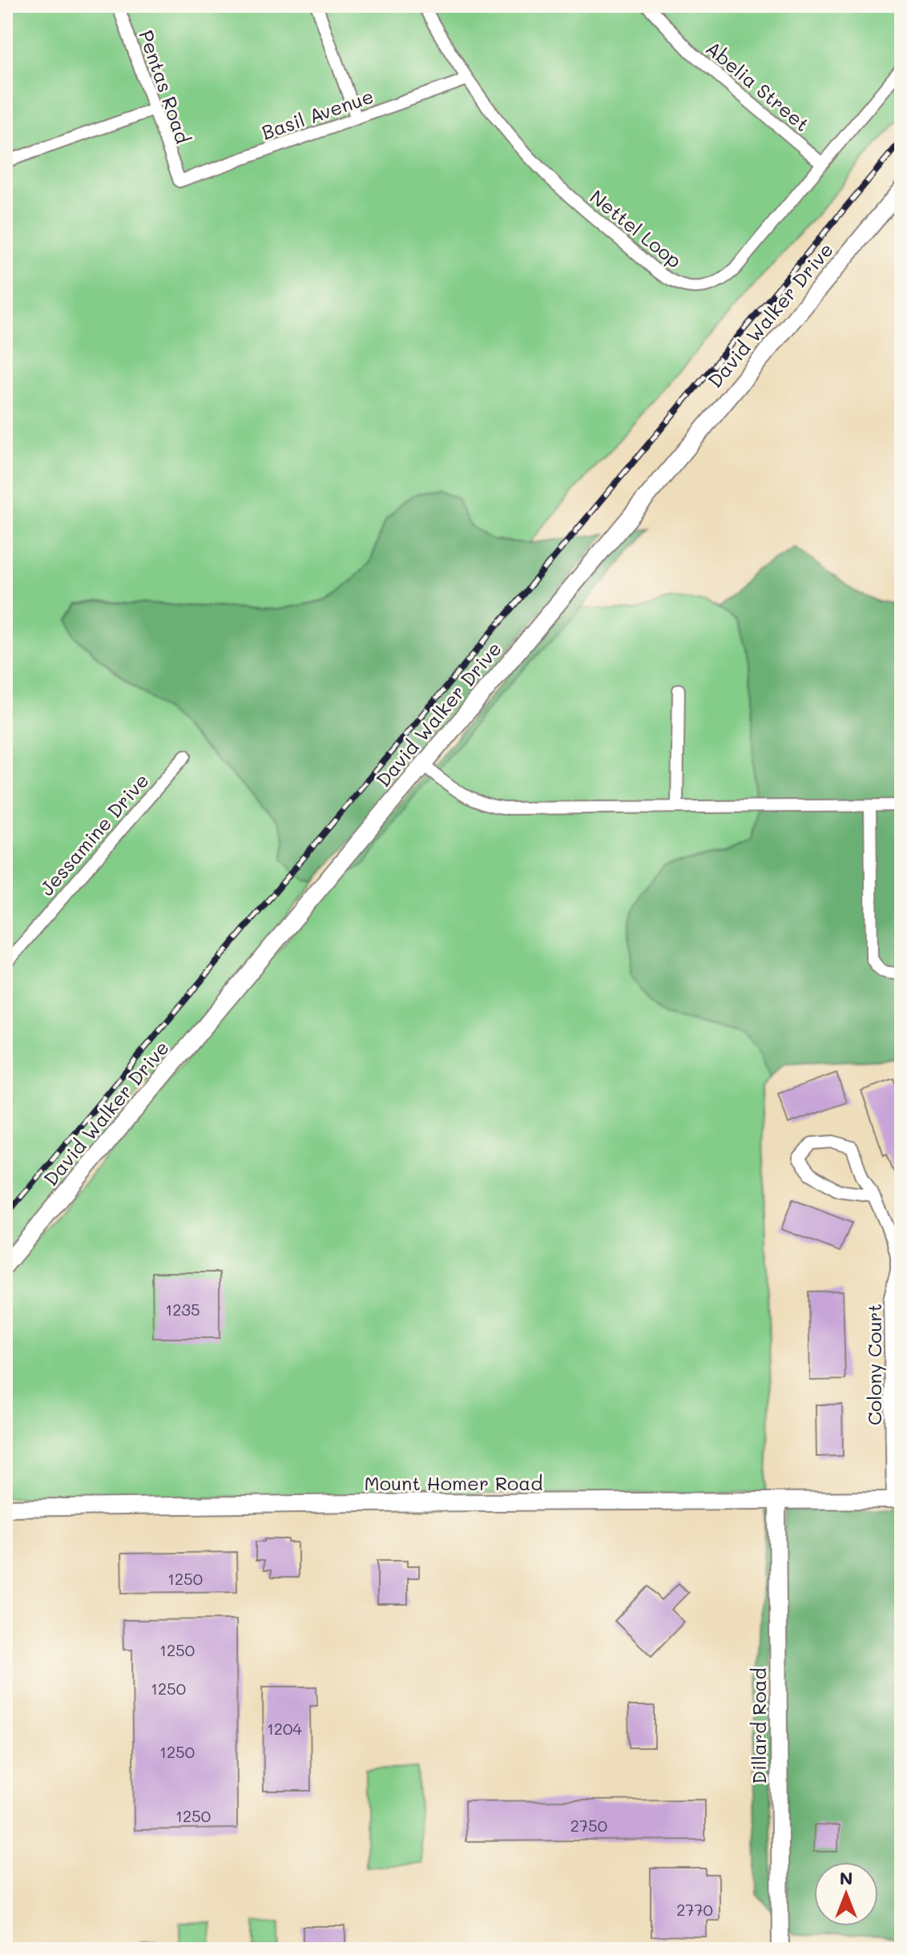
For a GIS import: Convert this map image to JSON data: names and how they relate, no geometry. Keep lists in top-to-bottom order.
{
  "streets": {
    "street": [
      "Abelia Street",
      "Pentas Road",
      "Basil Avenue",
      "Nettel Loop",
      "David Walker Drive",
      "Jessamine Drive",
      "Colony Court",
      "Mount Homer Road",
      "Dillard Road"
    ]
  },
  "crossings": [
    ["Abelia Street", "Nettel Loop"],
    ["Pentas Road", "Basil Avenue"],
    ["Basil Avenue", "Nettel Loop"],
    ["Colony Court", "Mount Homer Road"],
    ["Mount Homer Road", "Dillard Road"]
  ],
  "house_numbers": [
    "1235",
    "1250",
    "1250",
    "1250",
    "1204",
    "1250",
    "1250",
    "2750",
    "2770"
  ],
  "north": "top"
}
